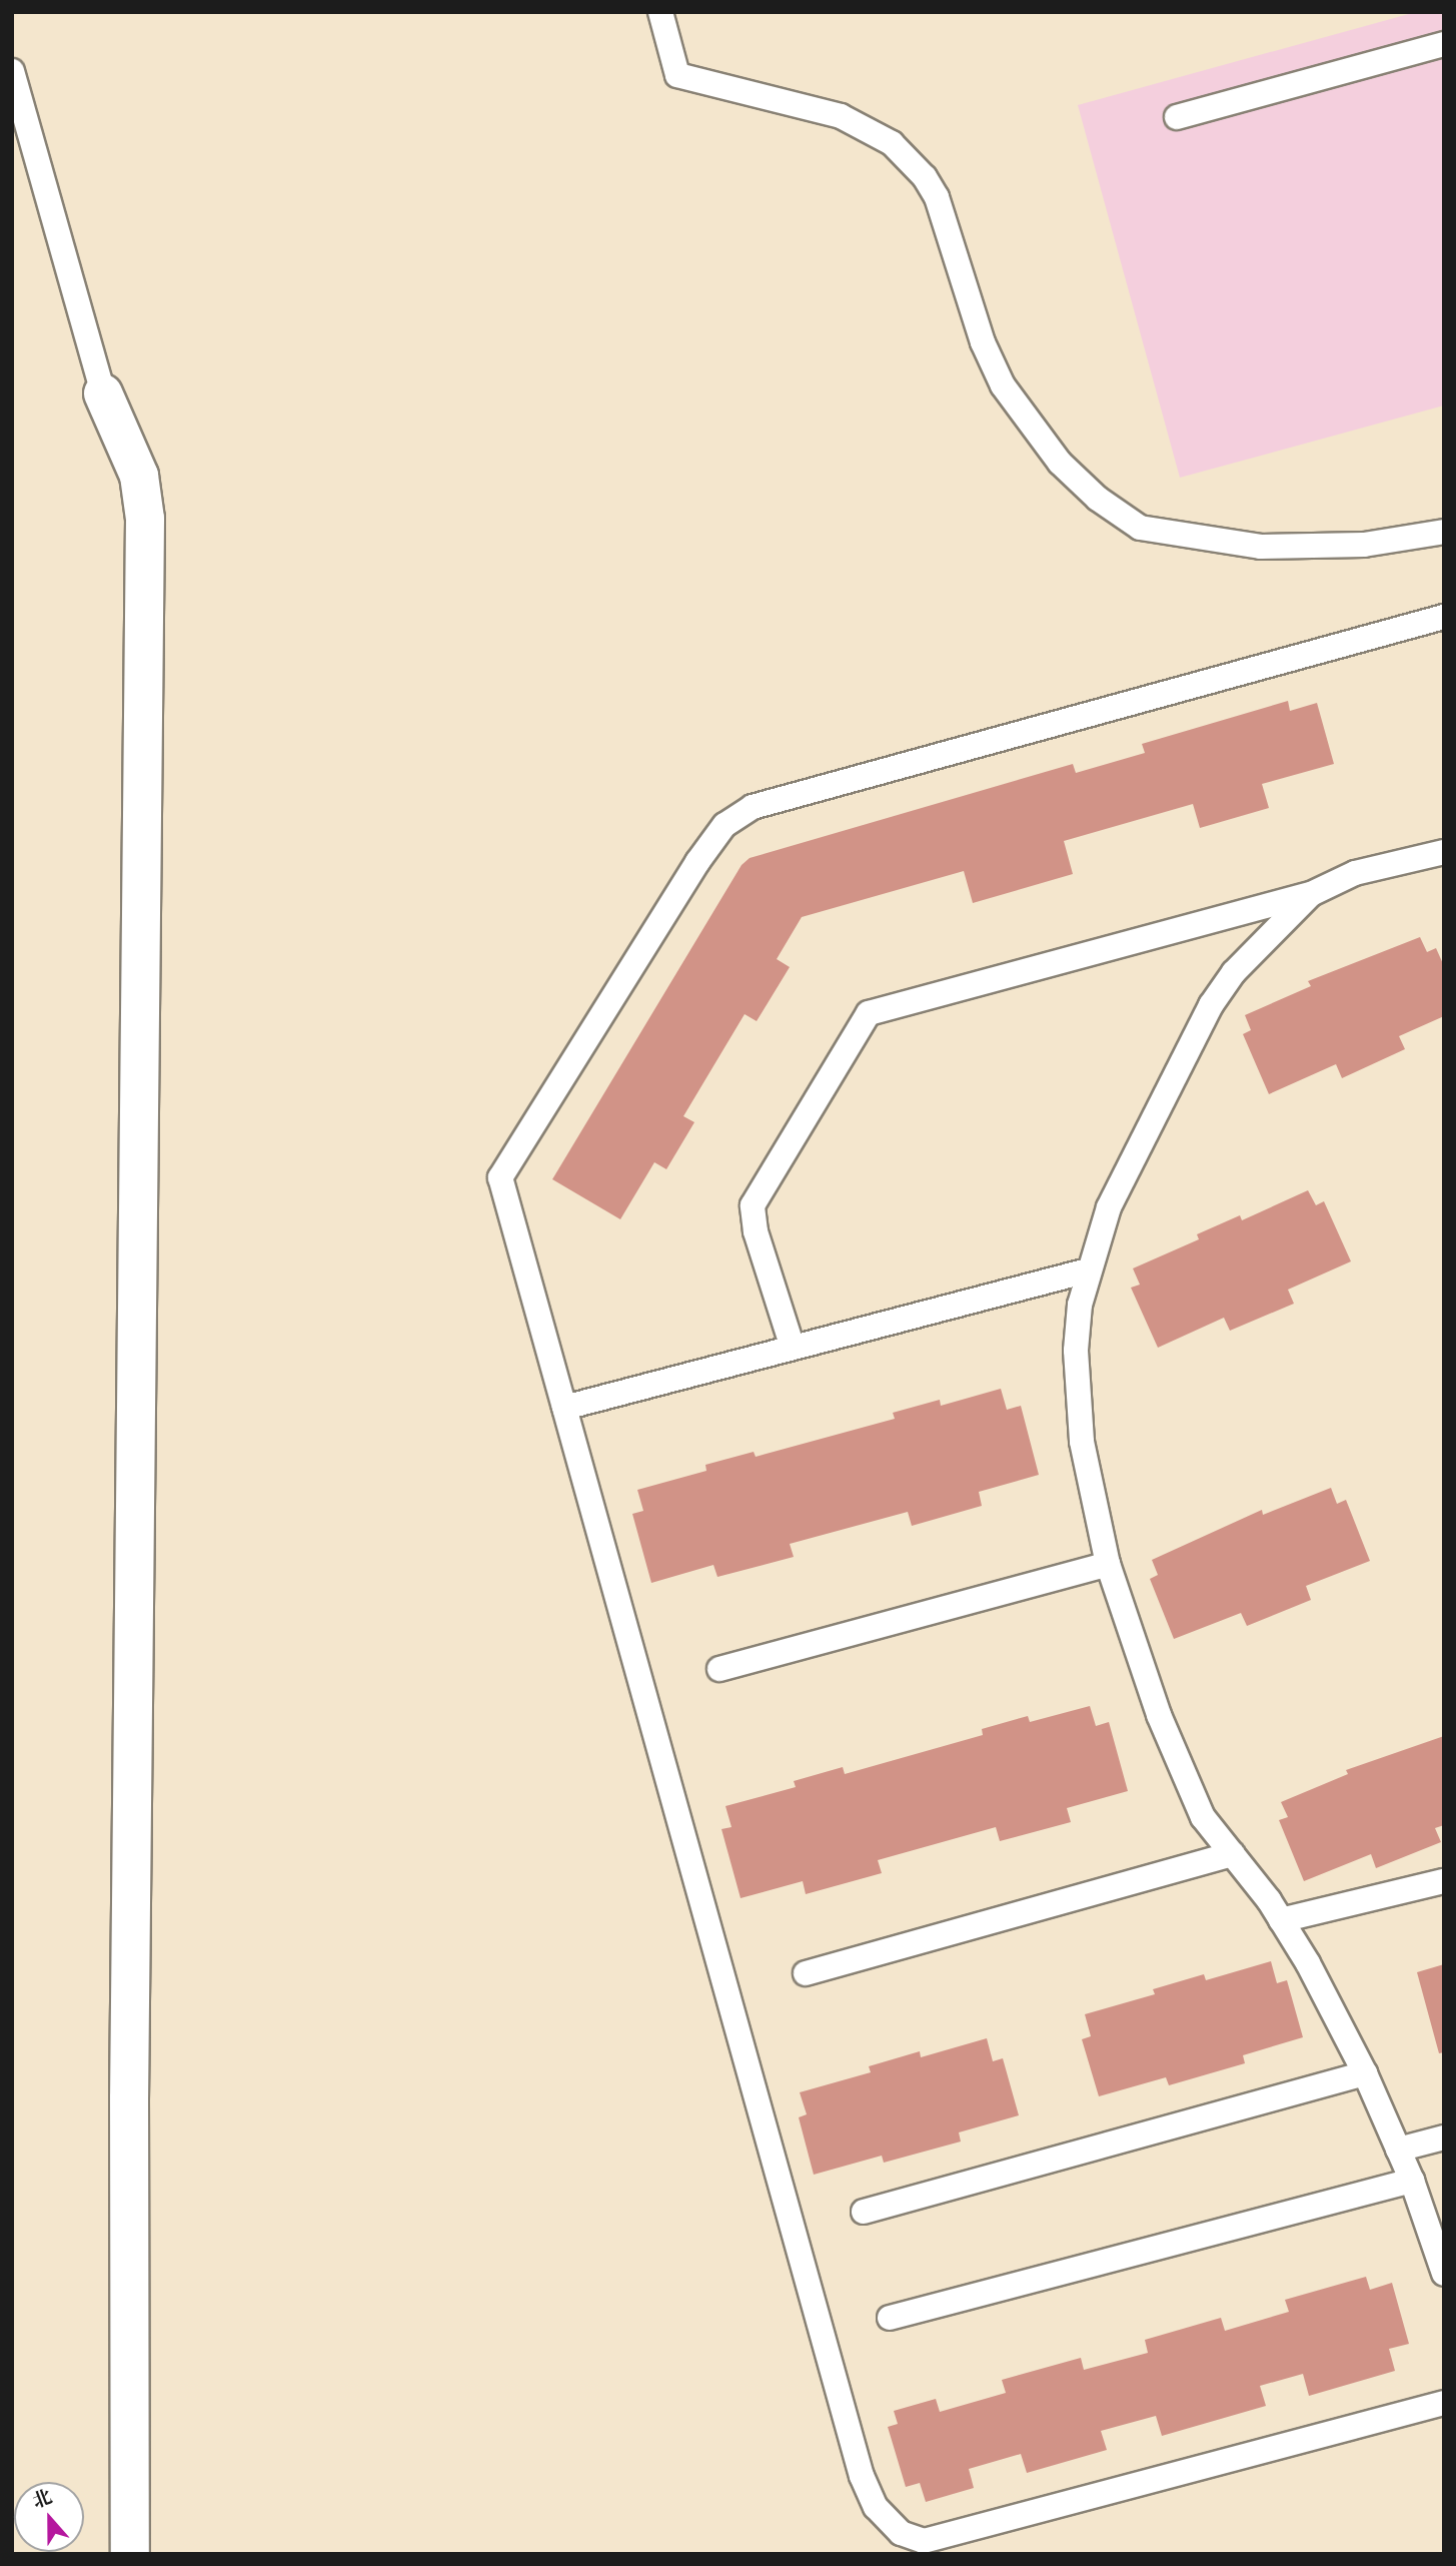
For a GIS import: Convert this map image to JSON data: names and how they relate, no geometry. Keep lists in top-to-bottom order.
{
  "north": "top"
}
